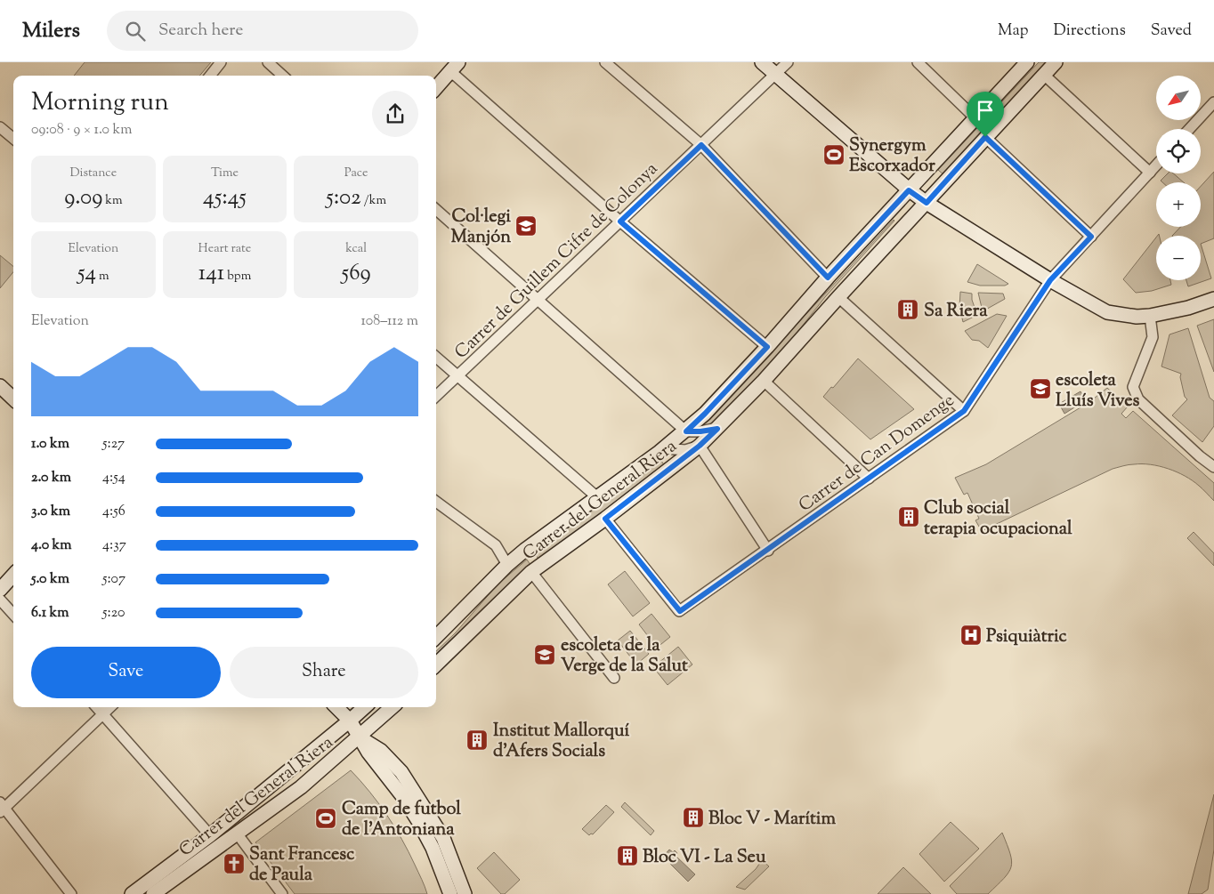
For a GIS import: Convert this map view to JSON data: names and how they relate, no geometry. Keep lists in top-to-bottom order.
{
  "streets": {
    "main road": ["Carrer del General Riera"],
    "street": ["Carrer de Guillem Cifre de Colonya", "Carrer de Can Domenge"]
  },
  "crossings": [
    ["Carrer de Can Domenge", "Carrer del General Riera"]
  ],
  "places": {
    "sports": ["Synergym Escorxador", "Camp de futbol de l’Antoniana"],
    "school or university": ["Col·legi Manjón", "escoleta Lluís Vives", "escoleta de la Verge de la Salut"],
    "building": [
      "Sa Riera",
      "Club social terapia ocupacional",
      "Institut Mallorquí d'Afers Socials",
      "Bloc V - Marítim",
      "Bloc VI - La Seu"
    ],
    "hospital": ["Psiquiàtric"],
    "church": ["Sant Francesc de Paula"]
  },
  "north": "bottom left",
  "page": {
    "header": "Milers",
    "search": "Search here",
    "nav": ["Map", "Directions", "Saved"],
    "map_buttons": ["+", "−"],
    "heading": ["Morning run", "09:08 · 9 × 1.0 km"],
    "stats": [
      ["Distance", "9.09 km"],
      ["Time", "45:45"],
      ["Pace", "5:02 /km"],
      ["Elevation", "54 m"],
      ["Heart rate", "141 bpm"],
      ["kcal", "569"]
    ],
    "chart": ["Elevation", "108–112 m"],
    "list": [
      {
        "name": "1.0 km",
        "note": "5:27"
      },
      {
        "name": "2.0 km",
        "note": "4:54"
      },
      {
        "name": "3.0 km",
        "note": "4:56"
      },
      {
        "name": "4.0 km",
        "note": "4:37"
      },
      {
        "name": "5.0 km",
        "note": "5:07"
      },
      {
        "name": "6.1 km",
        "note": "5:20"
      }
    ],
    "buttons": ["Save", "Share"]
  }
}
